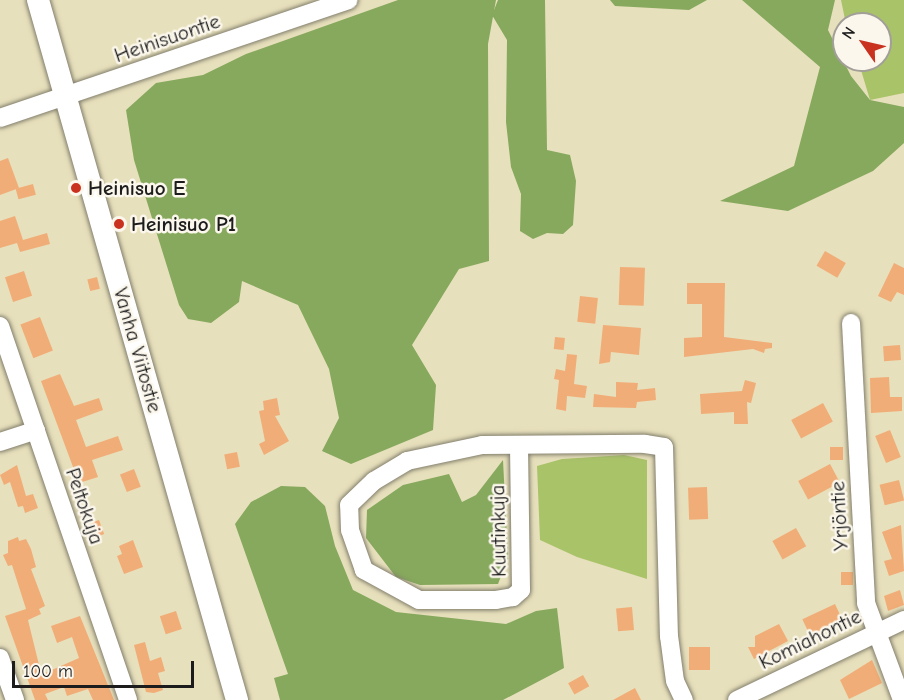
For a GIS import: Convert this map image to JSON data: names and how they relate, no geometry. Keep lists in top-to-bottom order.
{
  "streets": {
    "main road": ["Vanha Viitostie"],
    "street": [
      "Heinisuontie",
      "Peltokuja",
      "Yrjöntie",
      "Kuutinkuja",
      "Komiahontie"
    ]
  },
  "crossings": [
    ["Heinisuontie", "Vanha Viitostie"],
    ["Yrjöntie", "Komiahontie"]
  ],
  "places": ["Heinisuo E", "Heinisuo P1"],
  "scale_bar": "100 m",
  "north": "top left"
}
